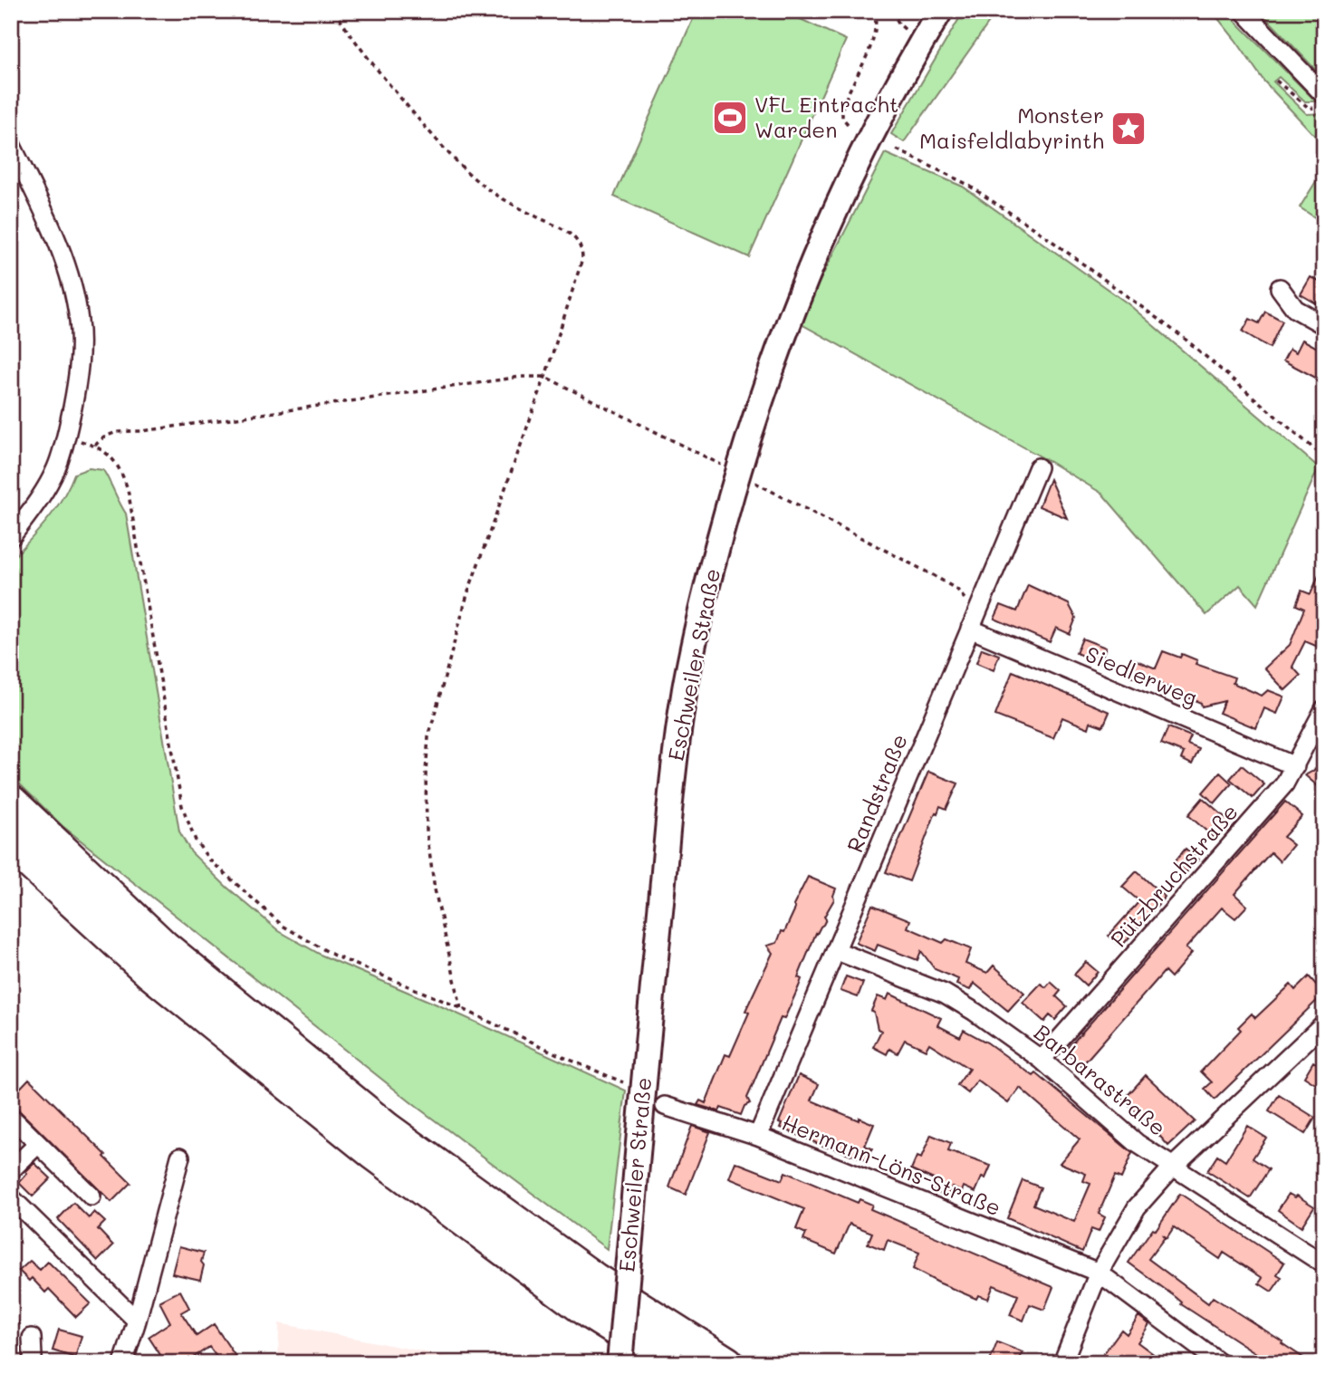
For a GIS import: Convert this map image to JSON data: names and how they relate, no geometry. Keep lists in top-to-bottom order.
{
  "streets": {
    "street": [
      "Eschweiler Straße",
      "Siedlerweg",
      "Randstraße",
      "Pützbruchstraße",
      "Barbarastraße",
      "Hermann-Löns-Straße"
    ]
  },
  "crossings": [
    ["Siedlerweg", "Randstraße"],
    ["Siedlerweg", "Pützbruchstraße"],
    ["Randstraße", "Barbarastraße"],
    ["Randstraße", "Hermann-Löns-Straße"],
    ["Pützbruchstraße", "Barbarastraße"]
  ],
  "places": {
    "sports": ["VFL Eintracht Warden"],
    "place": ["Monster Maisfeldlabyrinth"]
  }
}
